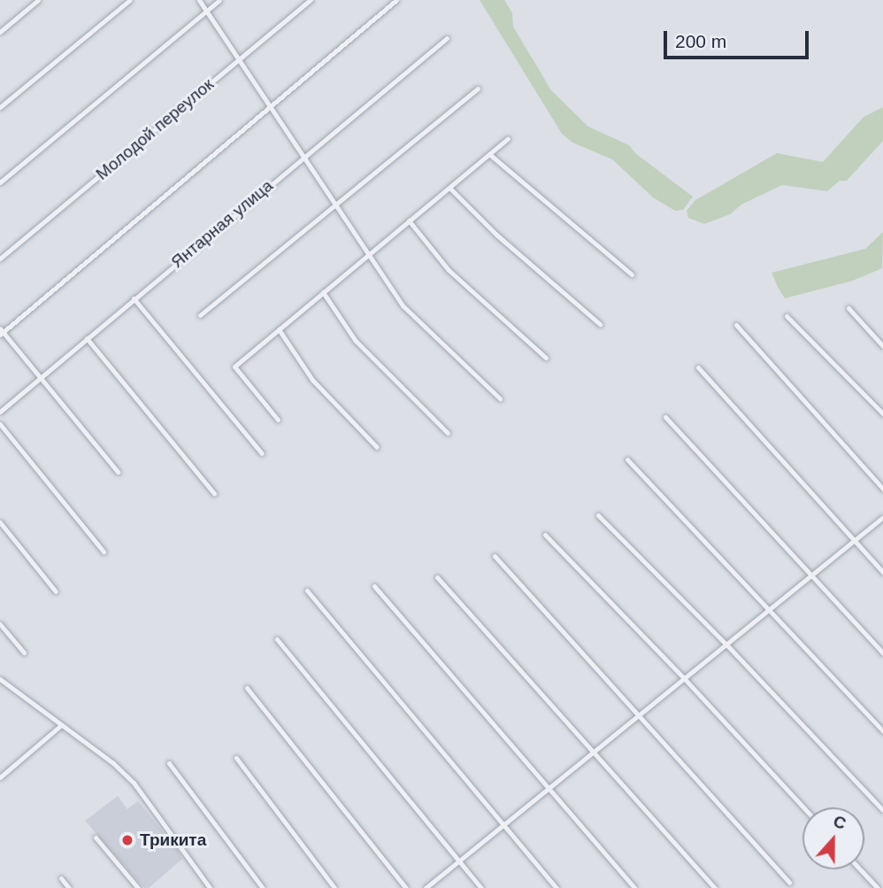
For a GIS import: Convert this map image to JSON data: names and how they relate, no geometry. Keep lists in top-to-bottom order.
{
  "streets": {
    "street": ["Молодой переулок", "Янтарная улица"]
  },
  "places": ["Трикита"],
  "scale_bar": "200 m",
  "north": "top"
}
